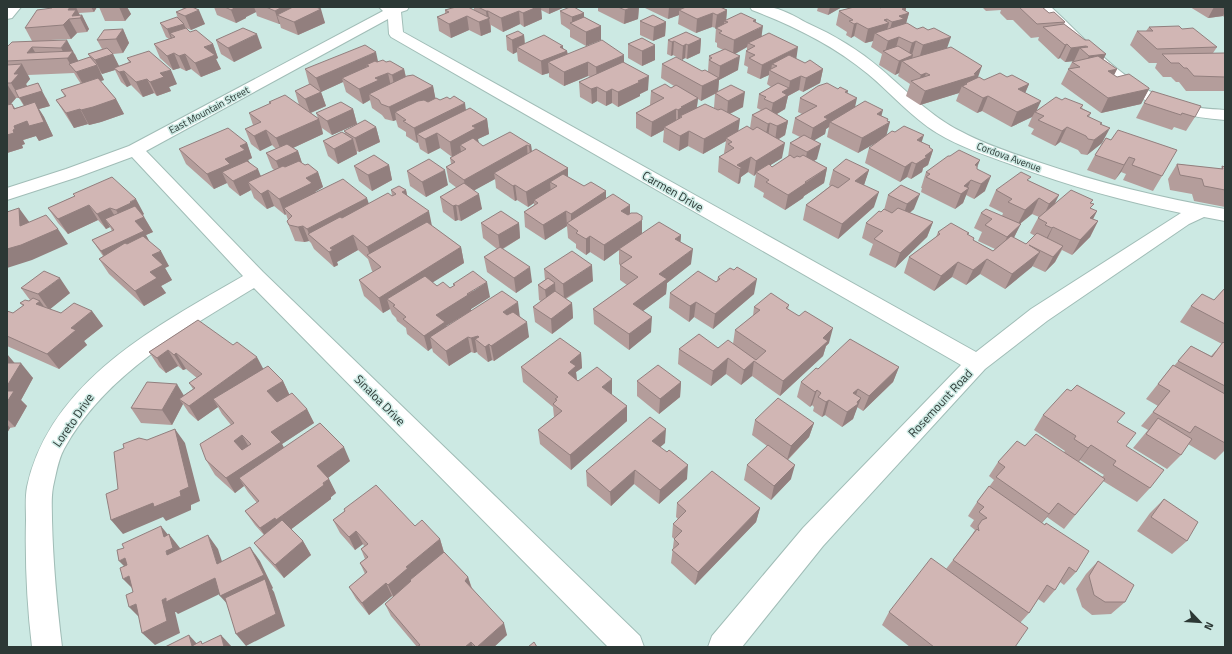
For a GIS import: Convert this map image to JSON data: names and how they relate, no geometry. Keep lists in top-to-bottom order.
{
  "streets": {
    "street": [
      "East Mountain Street",
      "Cordova Avenue",
      "Carmen Drive",
      "Sinaloa Drive",
      "Rosemount Road",
      "Loreto Drive"
    ]
  },
  "crossings": [
    ["East Mountain Street", "Carmen Drive"],
    ["East Mountain Street", "Sinaloa Drive"],
    ["Cordova Avenue", "Rosemount Road"],
    ["Carmen Drive", "Rosemount Road"],
    ["Sinaloa Drive", "Loreto Drive"]
  ],
  "north": "bottom right"
}
